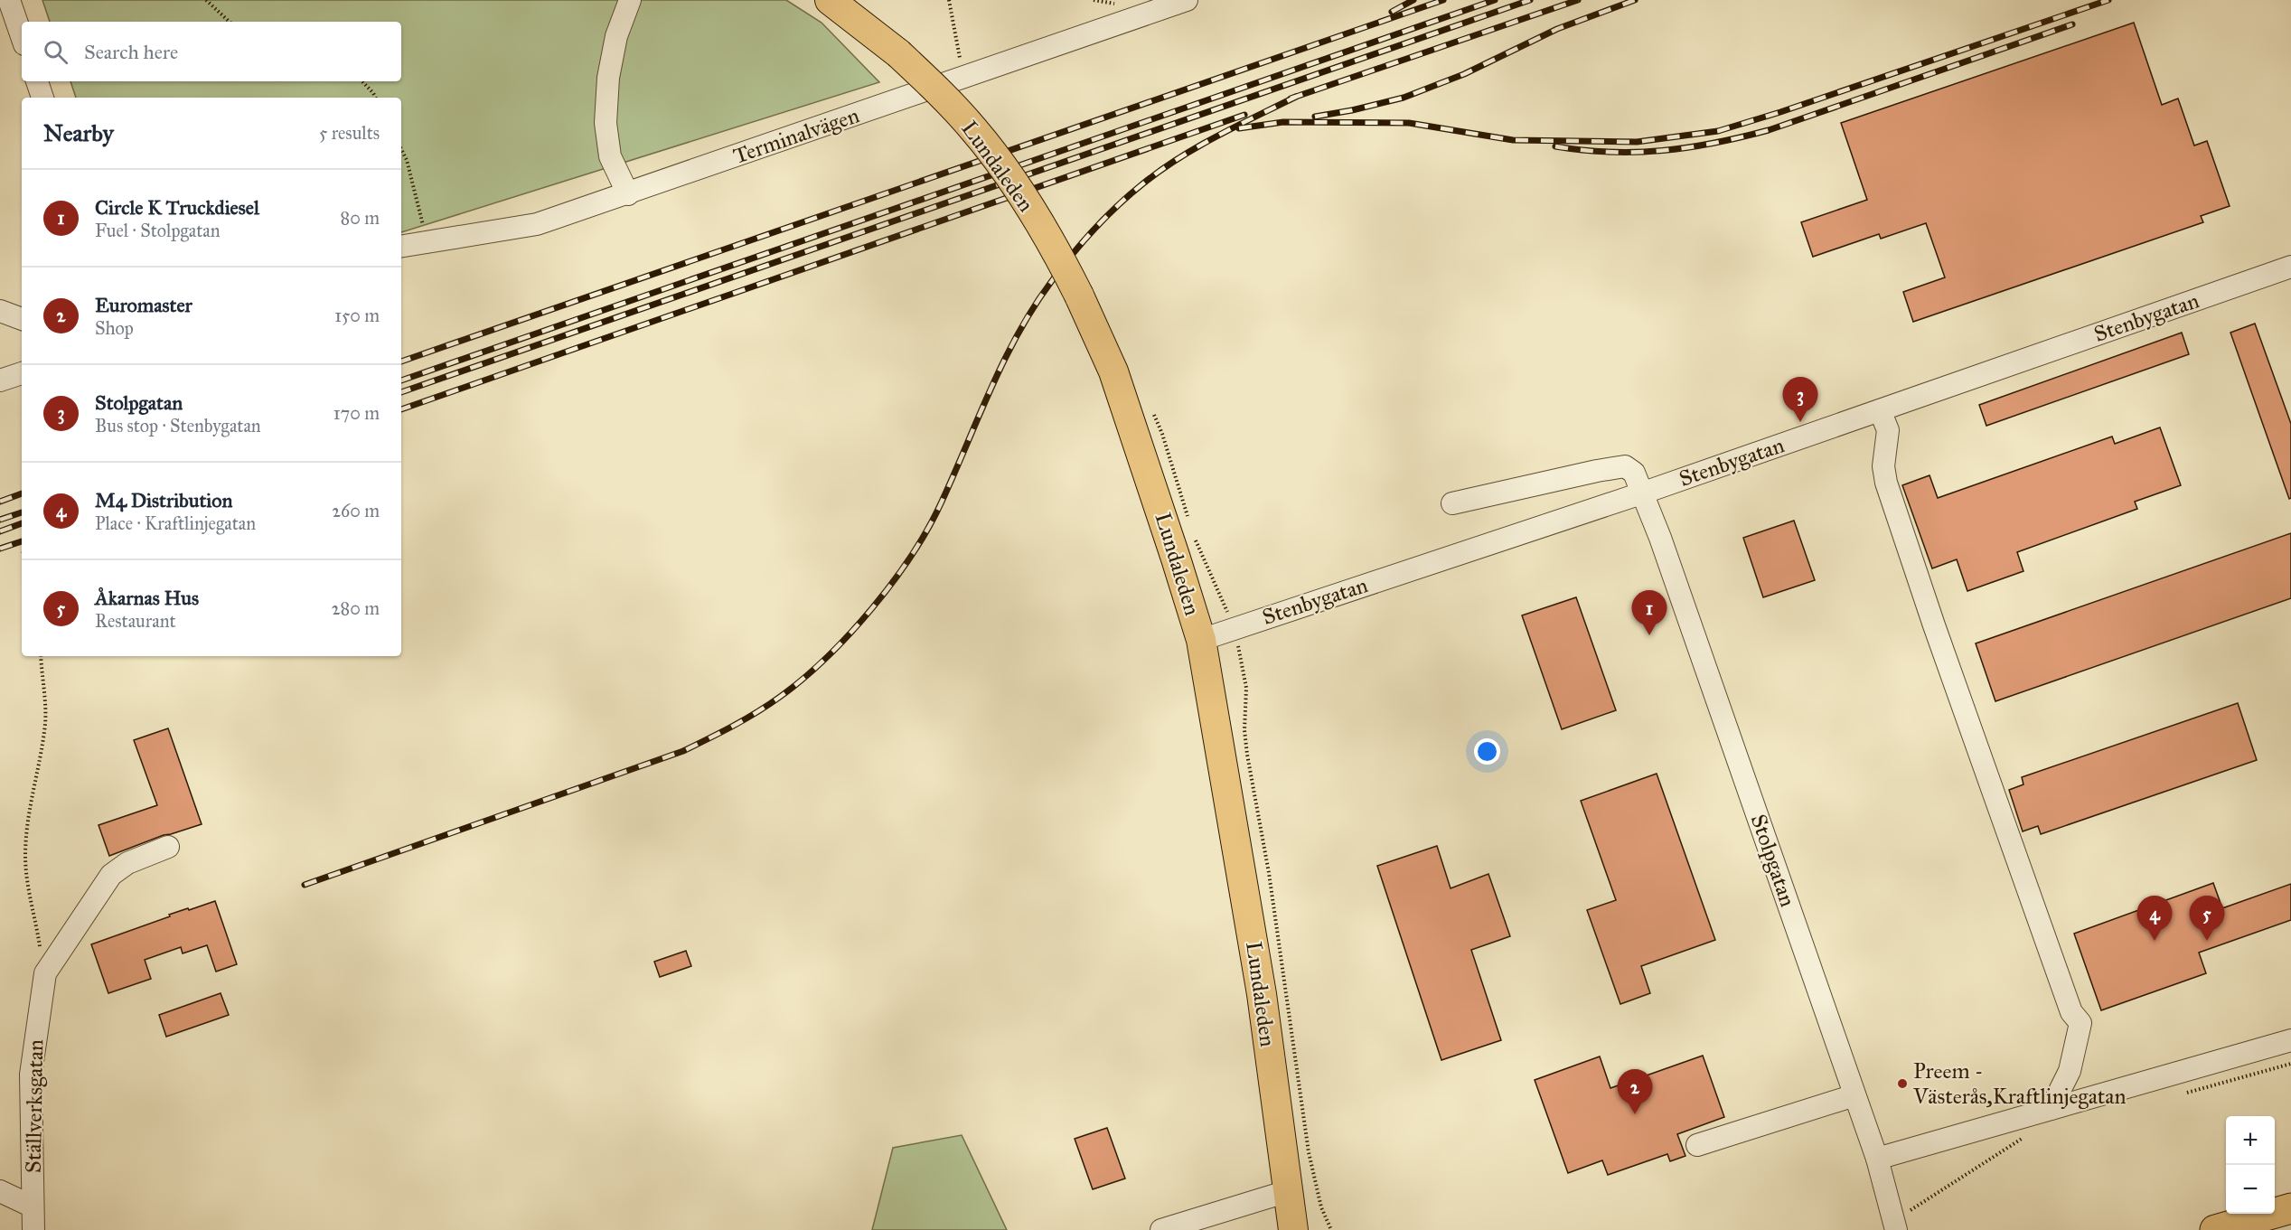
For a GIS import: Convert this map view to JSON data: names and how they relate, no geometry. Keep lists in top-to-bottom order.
{
  "streets": {
    "main road": ["Lundaleden"],
    "street": [
      "Terminalvägen",
      "Stenbygatan",
      "Stolpgatan",
      "Ställverksgatan"
    ]
  },
  "crossings": [
    ["Lundaleden", "Stenbygatan"],
    ["Stenbygatan", "Stolpgatan"]
  ],
  "places": ["Preem - Västerås,Kraftlinjegatan"],
  "page": {
    "search": "Search here",
    "heading": ["Nearby", "5 results"],
    "list": [
      {
        "mark": "1",
        "name": "Circle K Truckdiesel",
        "note": "Fuel · Stolpgatan",
        "value": "80 m"
      },
      {
        "mark": "2",
        "name": "Euromaster",
        "note": "Shop",
        "value": "150 m"
      },
      {
        "mark": "3",
        "name": "Stolpgatan",
        "note": "Bus stop · Stenbygatan",
        "value": "170 m"
      },
      {
        "mark": "4",
        "name": "M4 Distribution",
        "note": "Place · Kraftlinjegatan",
        "value": "260 m"
      },
      {
        "mark": "5",
        "name": "Åkarnas Hus",
        "note": "Restaurant",
        "value": "280 m"
      }
    ],
    "pins": [
      "3",
      "1",
      "4",
      "5",
      "2"
    ],
    "map_buttons": ["+", "−"]
  }
}
